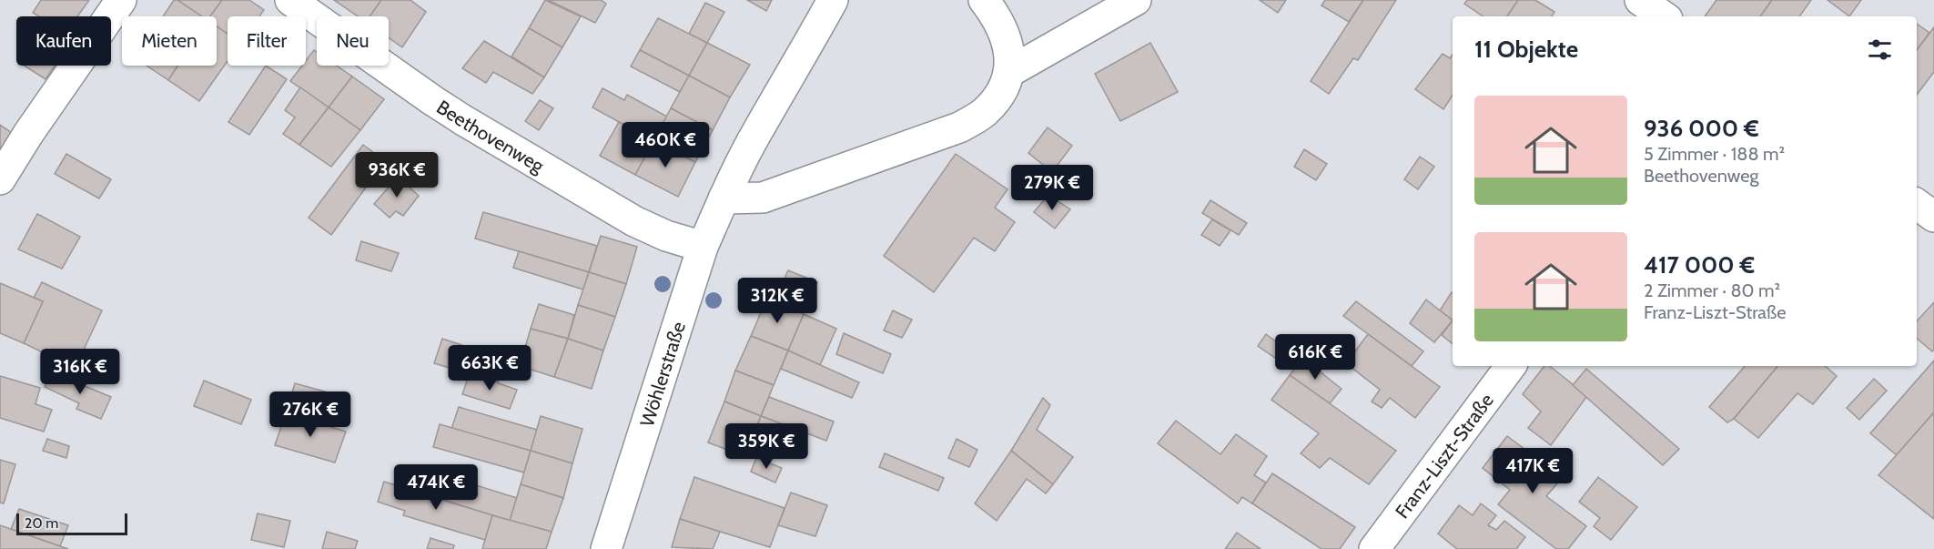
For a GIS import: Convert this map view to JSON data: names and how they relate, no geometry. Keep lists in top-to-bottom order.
{
  "streets": {
    "street": ["Beethovenweg", "Wöhlerstraße", "Franz-Liszt-Straße"]
  },
  "crossings": [
    ["Beethovenweg", "Wöhlerstraße"]
  ],
  "scale_bar": "20 m",
  "page": {
    "chip": [
      "Kaufen",
      "Mieten",
      "Filter",
      "Neu"
    ],
    "heading": "11 Objekte",
    "list": [
      {
        "name": "936 000 €",
        "note": "5 Zimmer · 188 m² · Beethovenweg"
      },
      {
        "name": "417 000 €",
        "note": "2 Zimmer · 80 m² · Franz-Liszt-Straße"
      }
    ],
    "price": [
      "460K €",
      "936K €",
      "279K €",
      "312K €",
      "616K €",
      "663K €",
      "316K €",
      "276K €",
      "359K €",
      "417K €",
      "474K €"
    ],
    "scale": "20 m"
  }
}
